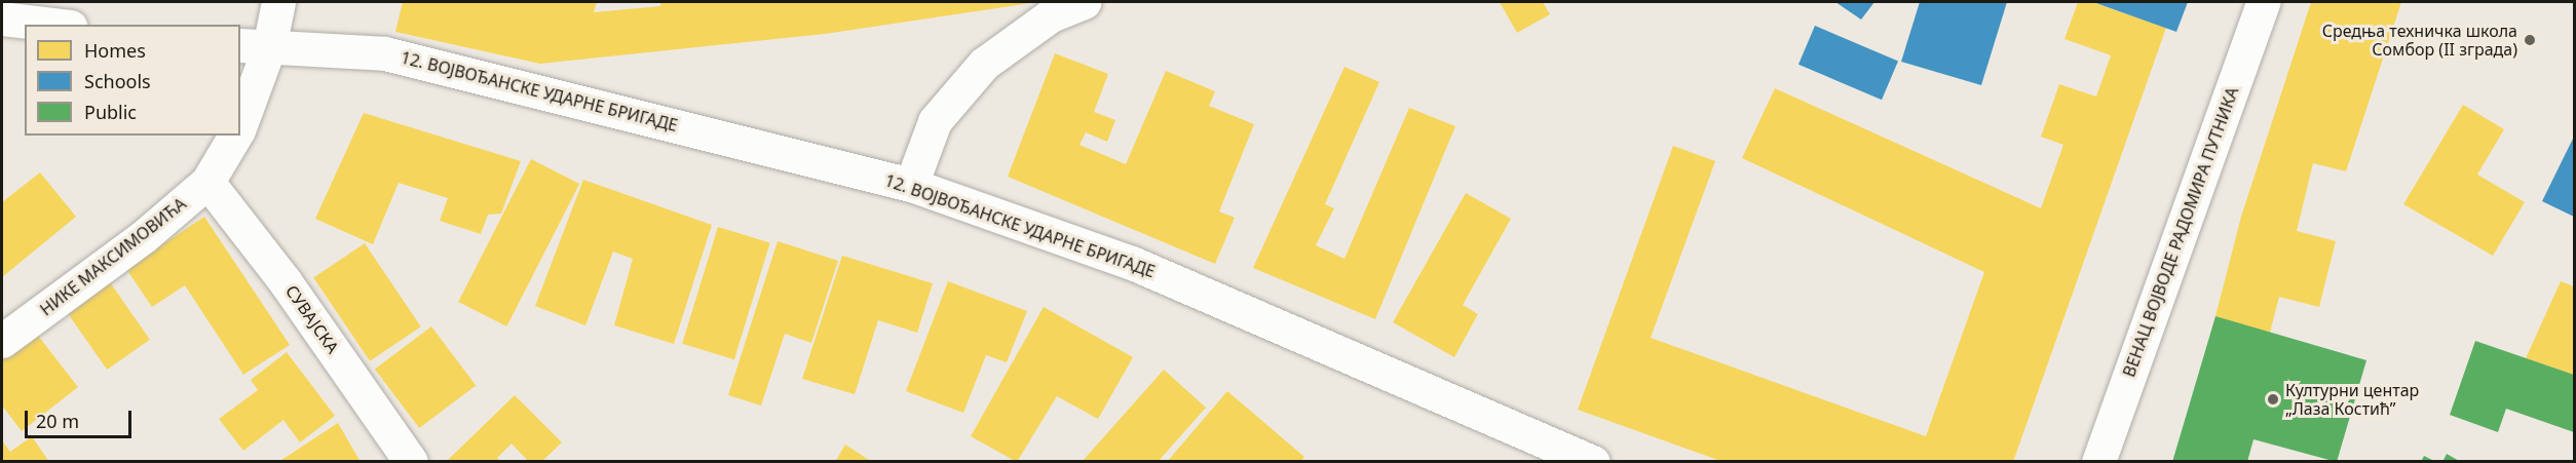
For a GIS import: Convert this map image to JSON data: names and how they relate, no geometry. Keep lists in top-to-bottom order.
{
  "streets": {
    "main road": [
      "12. ВОЈВОЂАНСКЕ УДАРНЕ БРИГАДЕ",
      "ВЕНАЦ ВОЈВОДЕ РАДОМИРА ПУТНИКА",
      "НИКЕ МАКСИМОВИЋА",
      "СУВАЈСКА"
    ]
  },
  "crossings": [
    ["НИКЕ МАКСИМОВИЋА", "СУВАЈСКА"]
  ],
  "places": ["Средња техничка школа Сомбор (II зграда)", "Културни центар „Лаза Костић”"],
  "legend": ["Homes", "Schools", "Public"],
  "scale_bar": "20 m"
}
